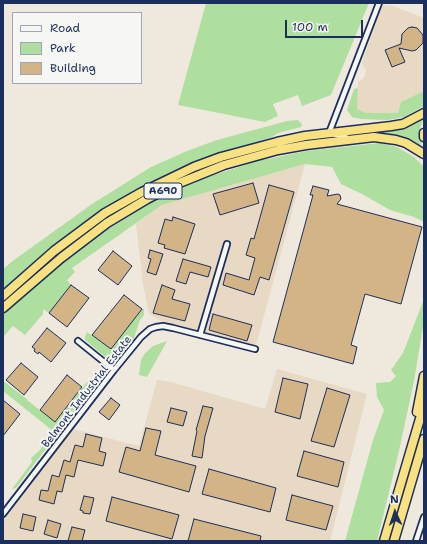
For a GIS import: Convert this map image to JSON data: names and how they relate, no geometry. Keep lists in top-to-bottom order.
{
  "streets": {
    "highway": ["A690"],
    "street": ["Belmont Industrial Estate"]
  },
  "legend": ["Road", "Park", "Building"],
  "scale_bar": "100 m",
  "north": "top"
}
